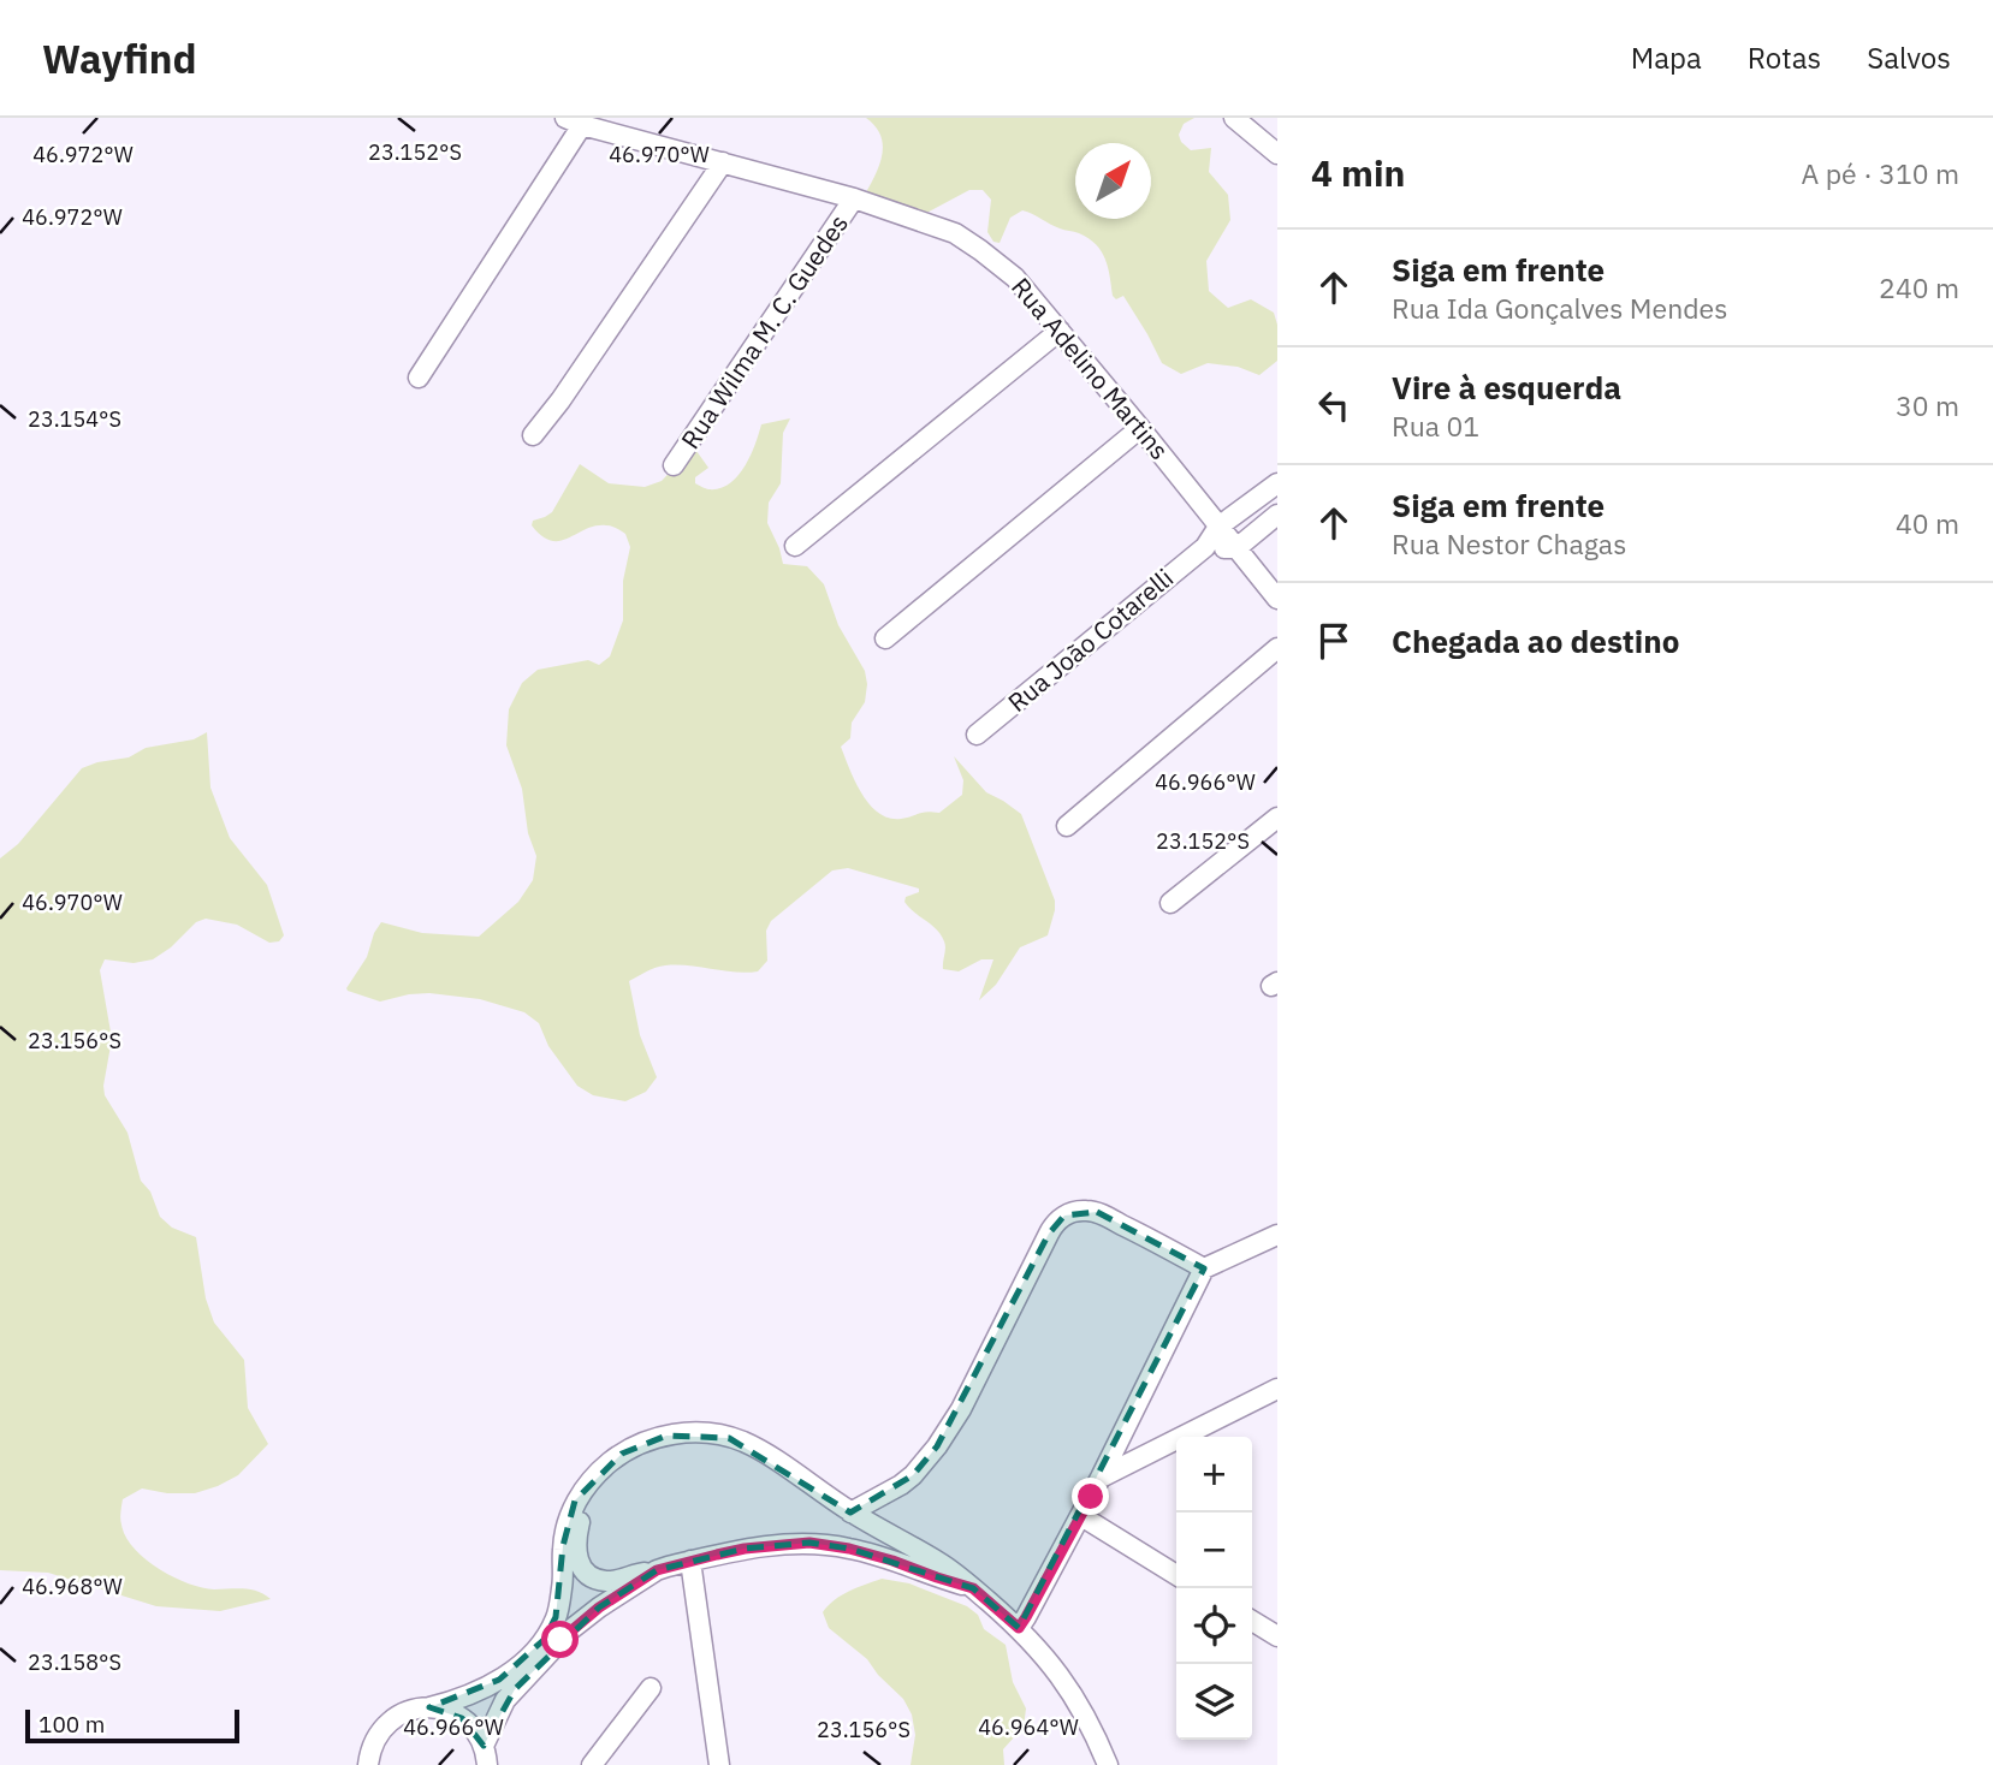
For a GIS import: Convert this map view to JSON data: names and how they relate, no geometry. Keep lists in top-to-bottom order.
{
  "streets": {
    "street": ["Rua Wilma M. C. Guedes", "Rua Adelino Martins", "Rua João Cotarelli"]
  },
  "crossings": [
    ["Rua Wilma M. C. Guedes", "Rua Adelino Martins"],
    ["Rua Adelino Martins", "Rua João Cotarelli"]
  ],
  "scale_bar": "100 m",
  "north": "top right",
  "page": {
    "header": "Wayfind",
    "nav": ["Mapa", "Rotas", "Salvos"],
    "heading": ["4 min", "A pé · 310 m"],
    "list": [
      ["Siga em frente", "Rua Ida Gonçalves Mendes", "240 m"],
      ["Vire à esquerda", "Rua 01", "30 m"],
      ["Siga em frente", "Rua Nestor Chagas", "40 m"],
      "Chegada ao destino"
    ],
    "map_buttons": ["+", "−"],
    "scale": "100 m"
  },
  "coordinates": [
    "23.152°S",
    "46.972°W",
    "46.970°W",
    "23.154°S",
    "46.966°W",
    "23.156°S",
    "46.968°W",
    "23.158°S",
    "46.964°W"
  ]
}
